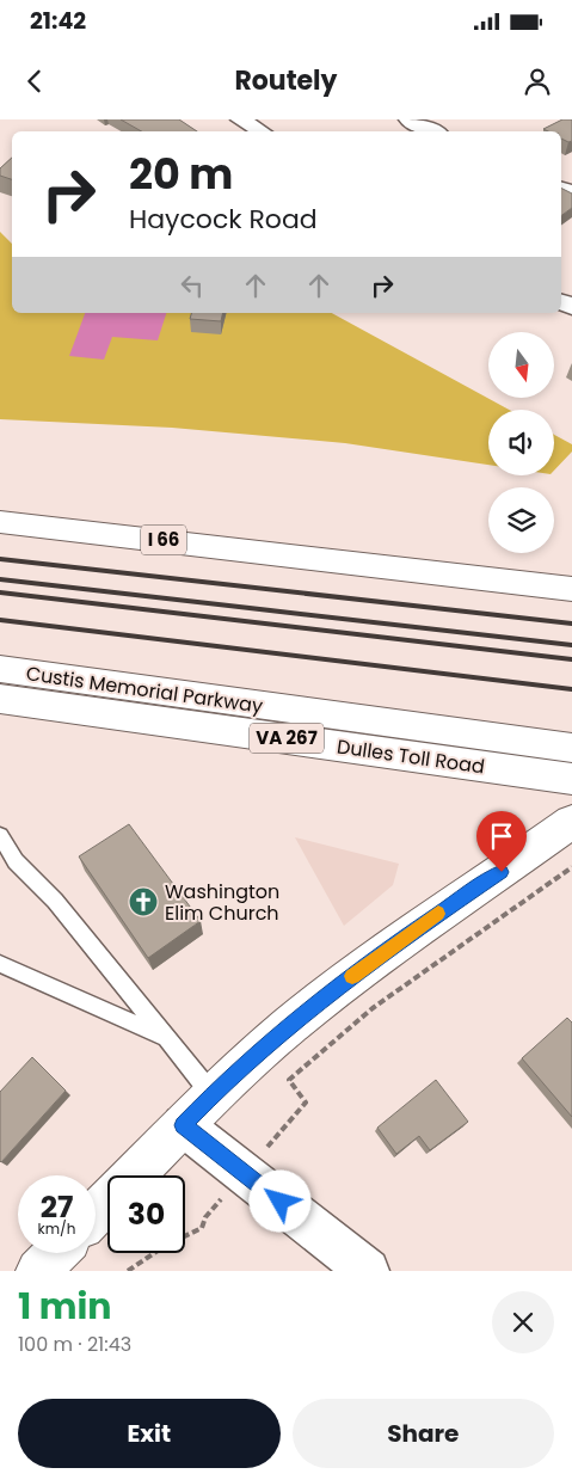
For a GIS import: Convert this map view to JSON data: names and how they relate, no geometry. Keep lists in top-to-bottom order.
{
  "streets": {
    "main road": [
      "I 66",
      "Custis Memorial Parkway",
      "VA 267",
      "Dulles Toll Road"
    ]
  },
  "places": {
    "church": ["Washington Elim Church"]
  },
  "north": "bottom",
  "page": {
    "status": "21:42",
    "header": "Routely",
    "turn": ["20 m", "Haycock Road"],
    "speed": "27 km/h",
    "limit": "30",
    "heading": ["1 min", "100 m · 21:43"],
    "buttons": ["Exit", "Share"]
  }
}
